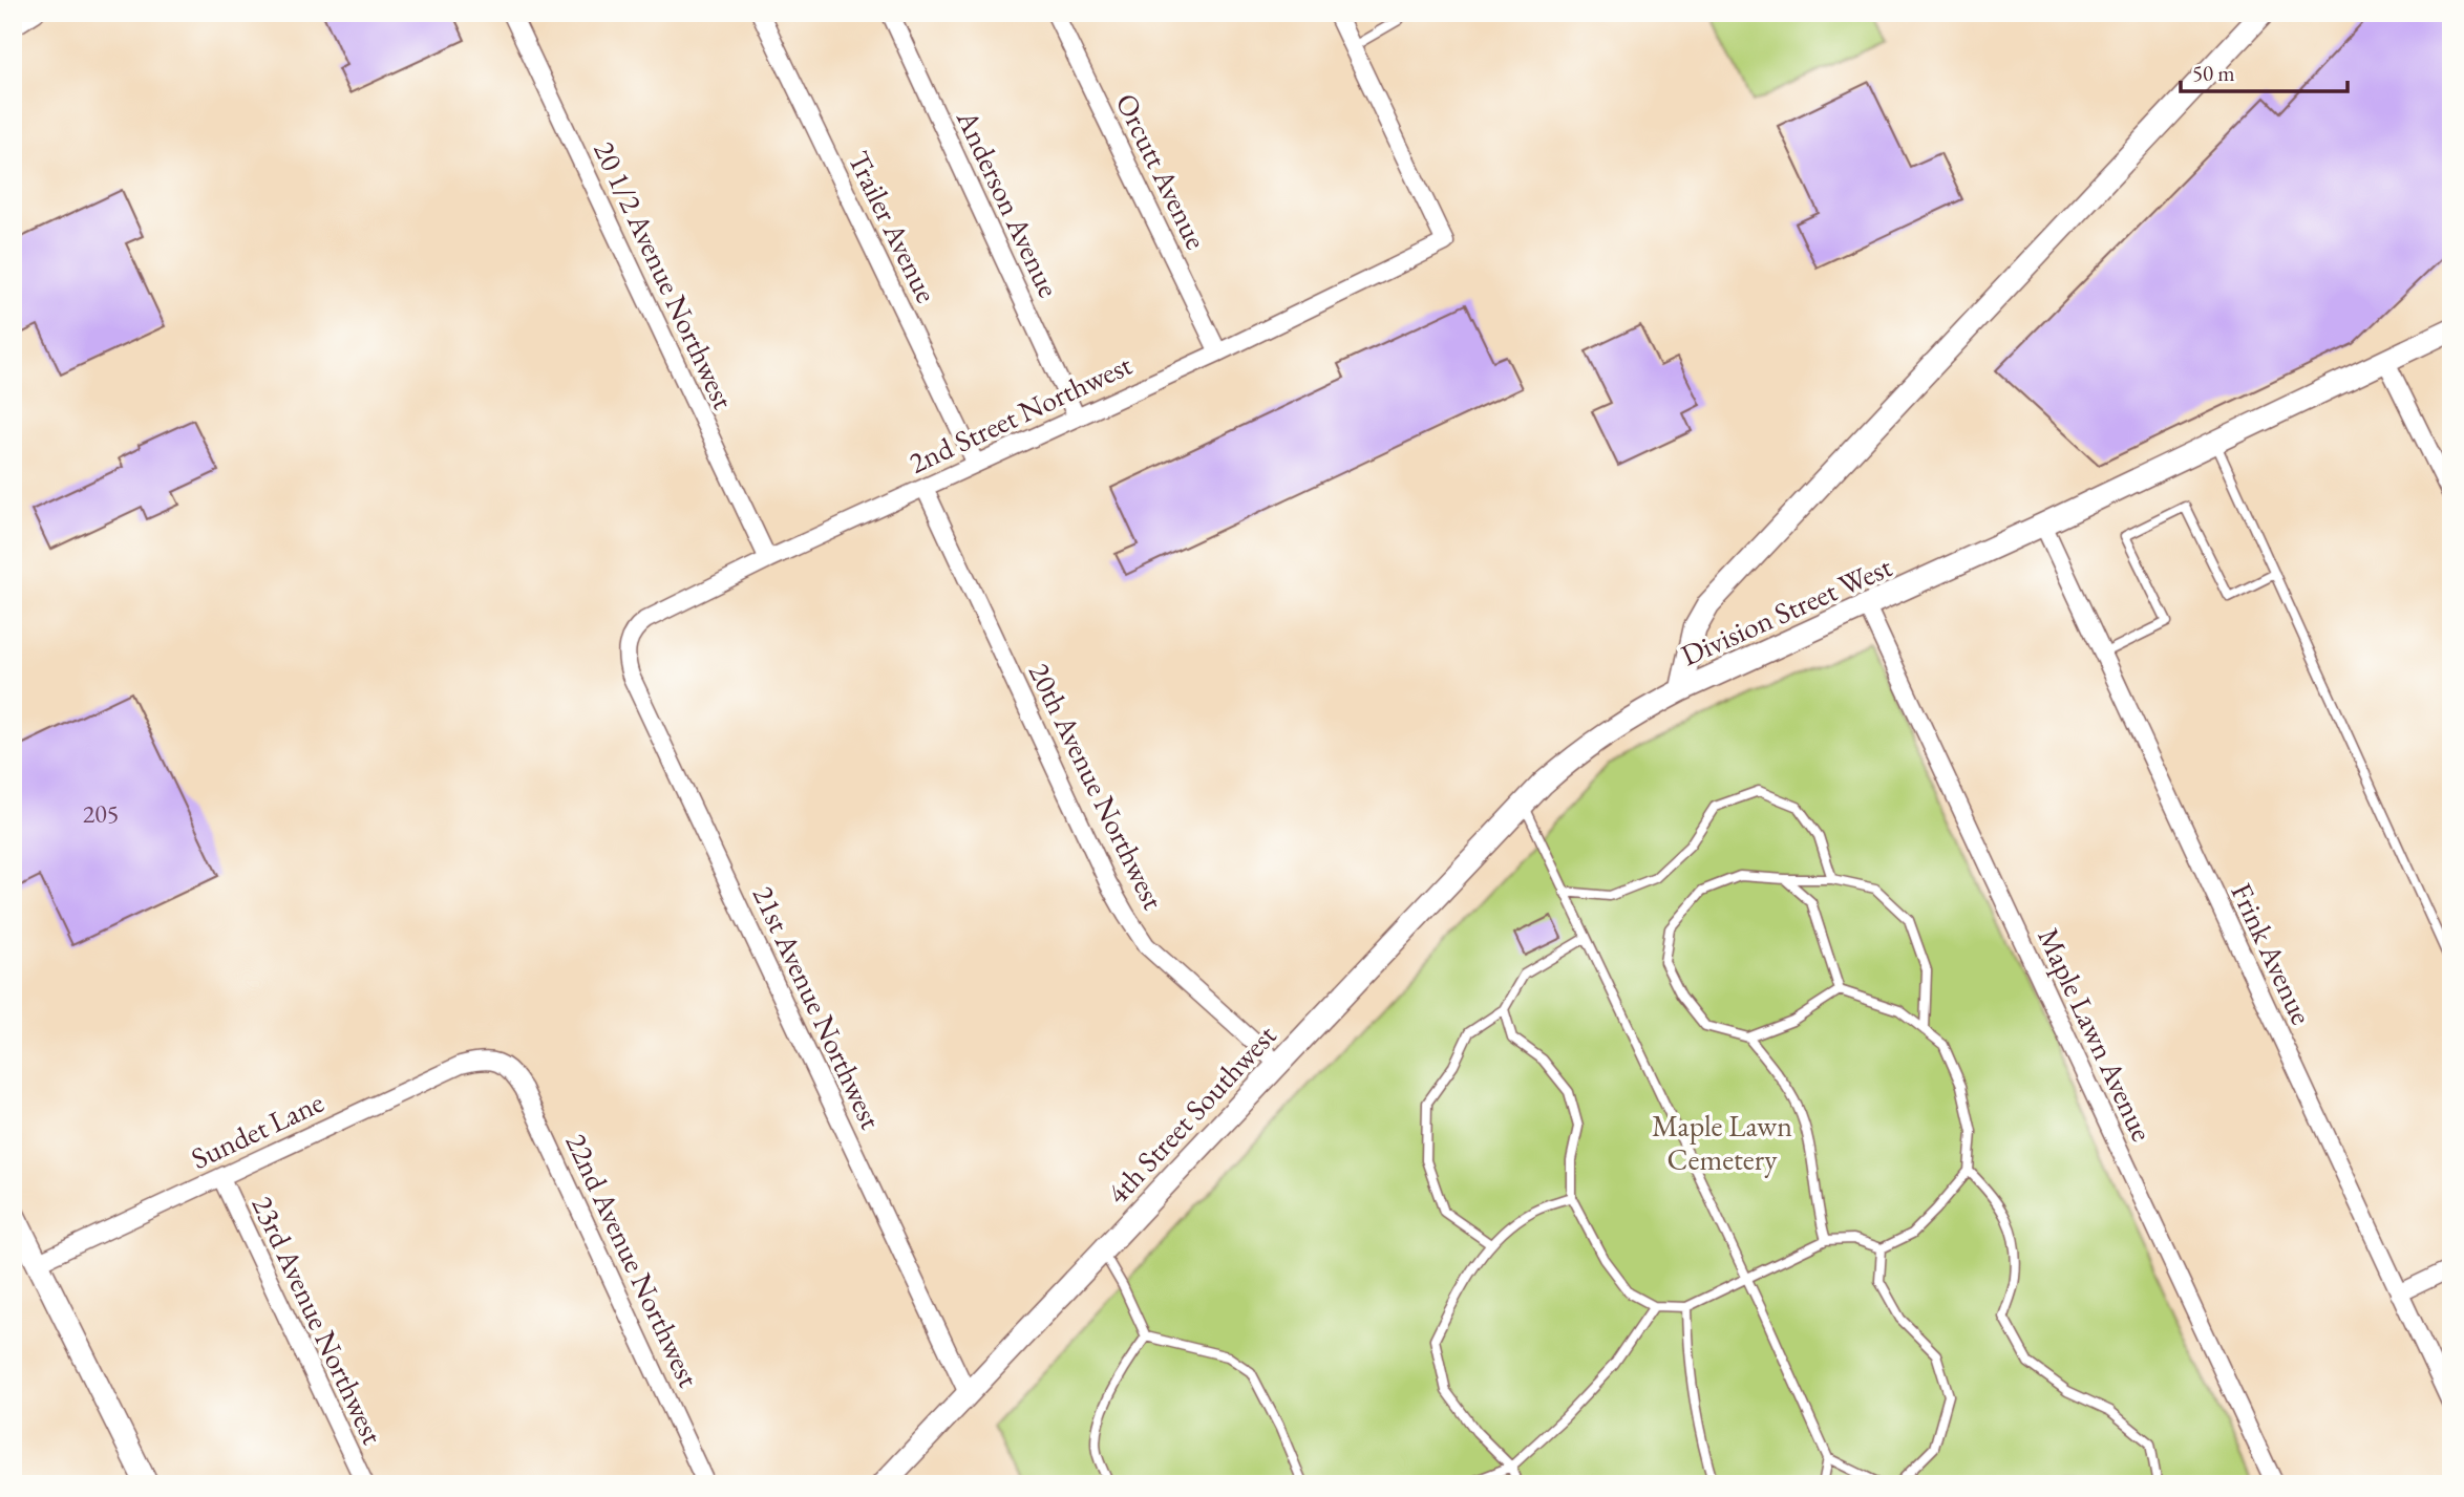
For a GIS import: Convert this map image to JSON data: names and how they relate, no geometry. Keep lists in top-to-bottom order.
{
  "streets": {
    "street": [
      "Orcutt Avenue",
      "Anderson Avenue",
      "Trailer Avenue",
      "20 1/2 Avenue Northwest",
      "2nd Street Northwest",
      "Division Street West",
      "20th Avenue Northwest",
      "Frink Avenue",
      "21st Avenue Northwest",
      "Maple Lawn Avenue",
      "4th Street Southwest",
      "Sundet Lane",
      "22nd Avenue Northwest",
      "23rd Avenue Northwest"
    ]
  },
  "crossings": [
    ["Orcutt Avenue", "2nd Street Northwest"],
    ["Anderson Avenue", "2nd Street Northwest"],
    ["Trailer Avenue", "2nd Street Northwest"],
    ["20 1/2 Avenue Northwest", "2nd Street Northwest"],
    ["2nd Street Northwest", "20th Avenue Northwest"],
    ["2nd Street Northwest", "21st Avenue Northwest"],
    ["Division Street West", "Frink Avenue"],
    ["Division Street West", "Maple Lawn Avenue"],
    ["Division Street West", "4th Street Southwest"],
    ["20th Avenue Northwest", "4th Street Southwest"],
    ["21st Avenue Northwest", "4th Street Southwest"],
    ["Sundet Lane", "22nd Avenue Northwest"],
    ["Sundet Lane", "23rd Avenue Northwest"]
  ],
  "parks": ["Maple Lawn Cemetery"],
  "house_numbers": ["205"],
  "scale_bar": "50 m"
}
